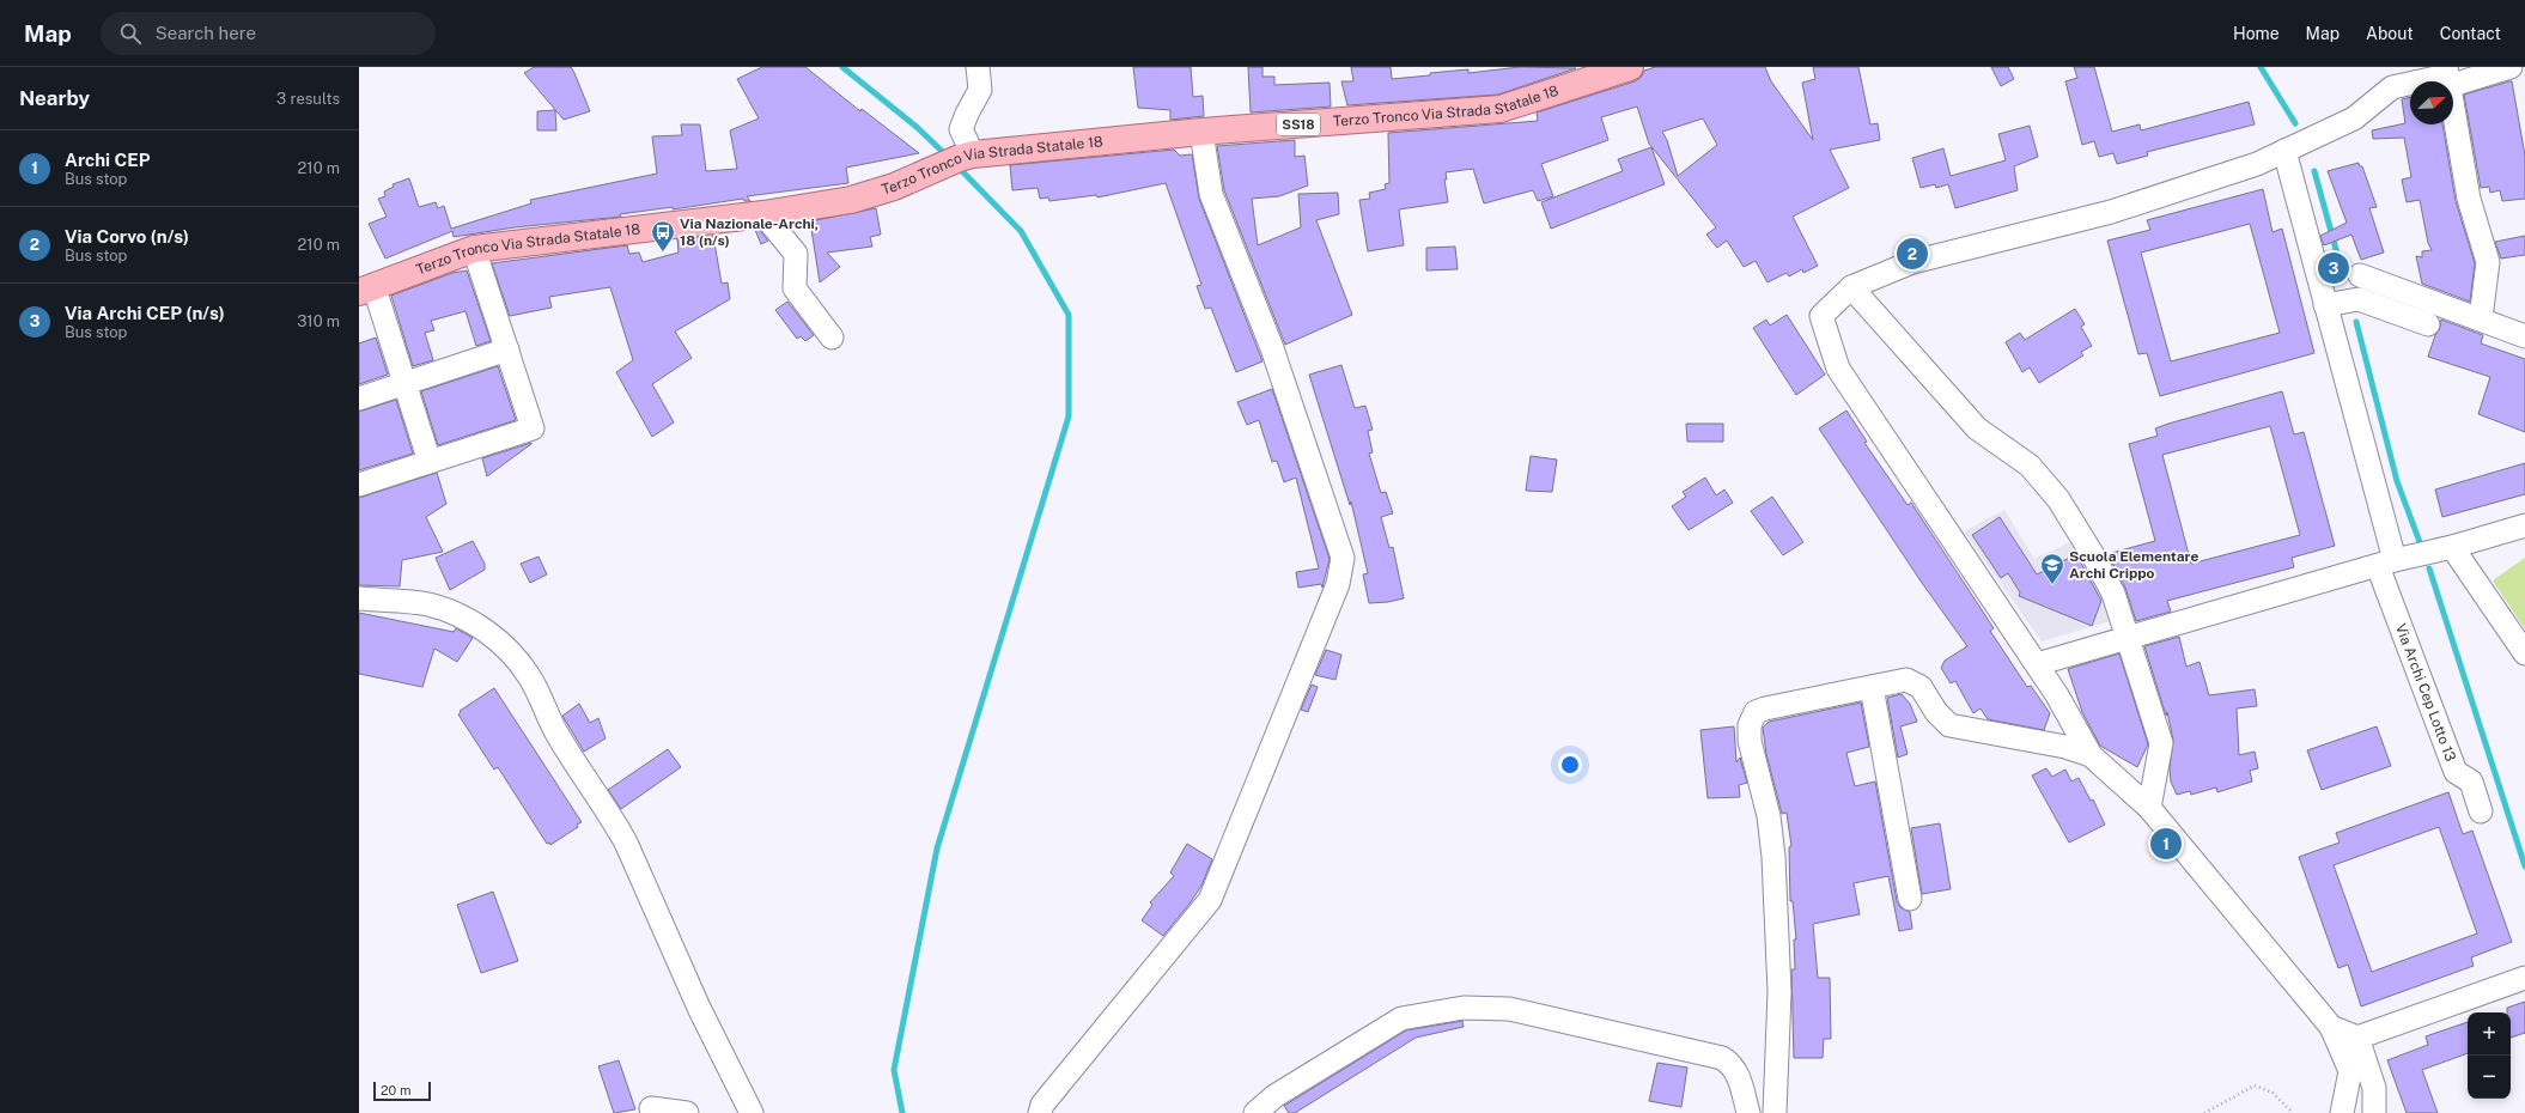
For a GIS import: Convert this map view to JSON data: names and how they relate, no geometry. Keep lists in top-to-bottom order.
{
  "streets": {
    "main road": ["Terzo Tronco Via Strada Statale 18", "SS18"],
    "street": ["Via Archi Cep Lotto 13"]
  },
  "places": {
    "bus stop": ["Via Nazionale-Archi, 18 (n/s)"],
    "school or university": ["Scuola Elementare Archi Crippo"]
  },
  "scale_bar": "20 m",
  "north": "top right",
  "page": {
    "header": "Map",
    "search": "Search here",
    "nav": [
      "Home",
      "Map",
      "About",
      "Contact"
    ],
    "heading": ["Nearby", "3 results"],
    "list": [
      {
        "mark": "1",
        "name": "Archi CEP",
        "note": "Bus stop",
        "value": "210 m"
      },
      {
        "mark": "2",
        "name": "Via Corvo (n/s)",
        "note": "Bus stop",
        "value": "210 m"
      },
      {
        "mark": "3",
        "name": "Via Archi CEP (n/s)",
        "note": "Bus stop",
        "value": "310 m"
      }
    ],
    "pins": ["2", "3", "1"],
    "map_buttons": ["+", "−"],
    "scale": "20 m"
  }
}
